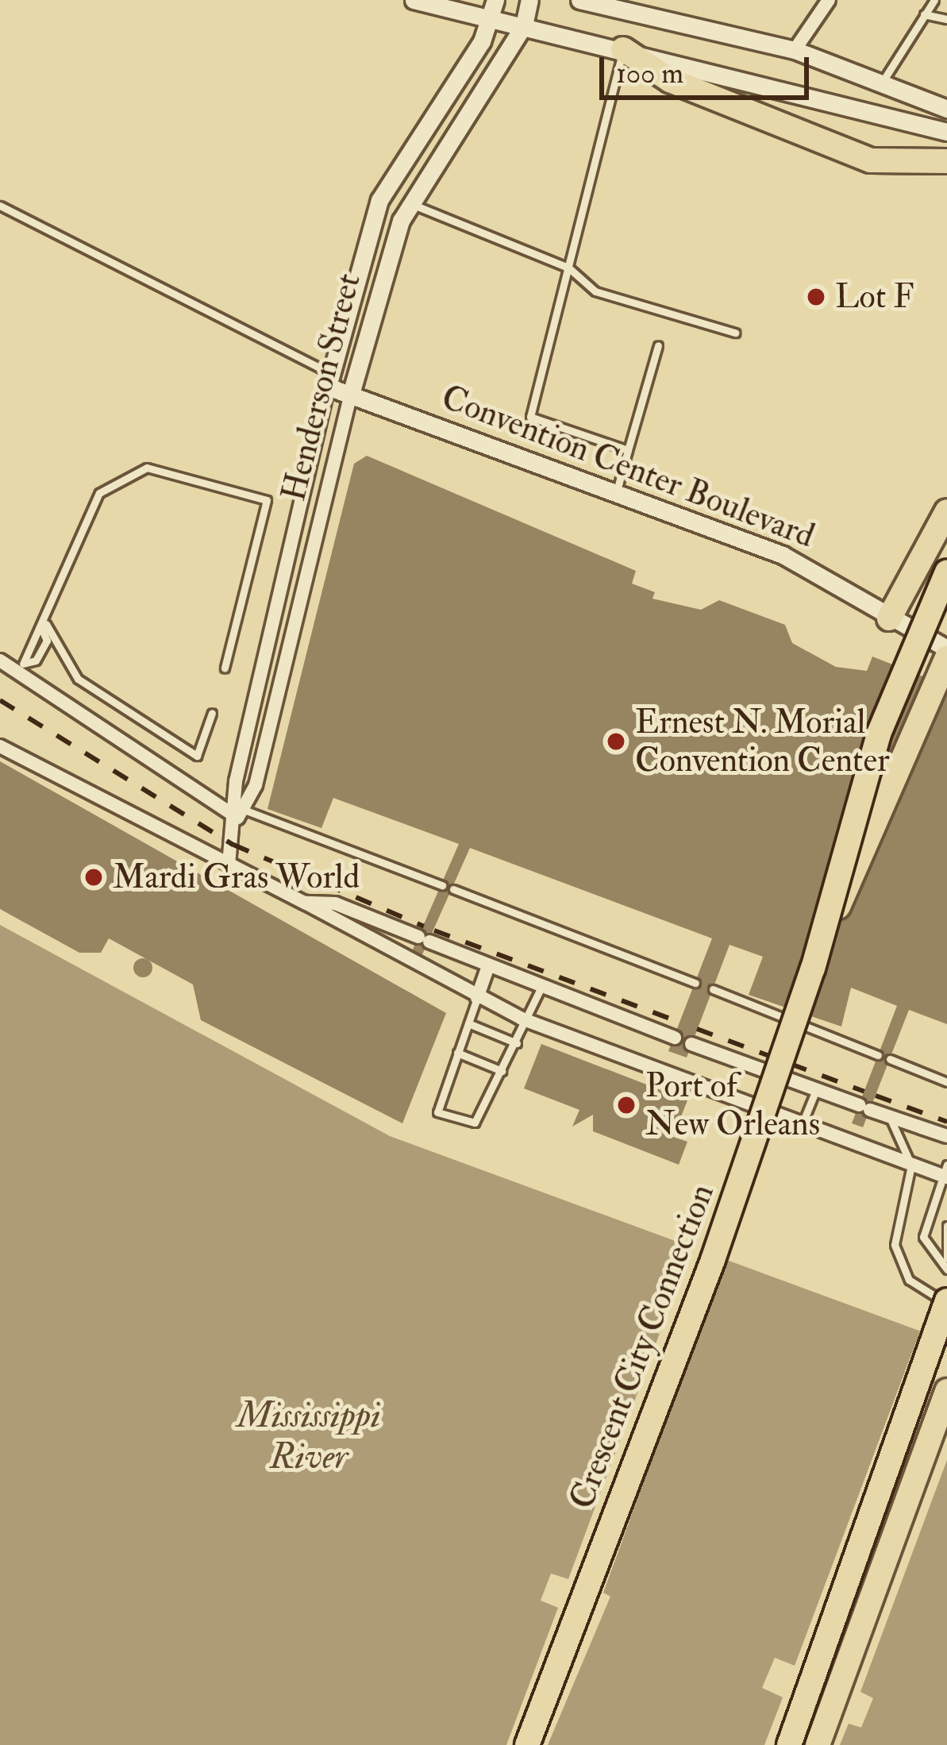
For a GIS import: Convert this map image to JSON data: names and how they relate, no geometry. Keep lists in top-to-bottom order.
{
  "streets": {
    "highway": ["Crescent City Connection"],
    "street": ["Henderson Street", "Convention Center Boulevard"]
  },
  "crossings": [
    ["Henderson Street", "Convention Center Boulevard"]
  ],
  "water": ["Mississippi River"],
  "places": [
    "Lot F",
    "Ernest N. Morial Convention Center",
    "Mardi Gras World",
    "Port of New Orleans"
  ],
  "scale_bar": "100 m"
}
